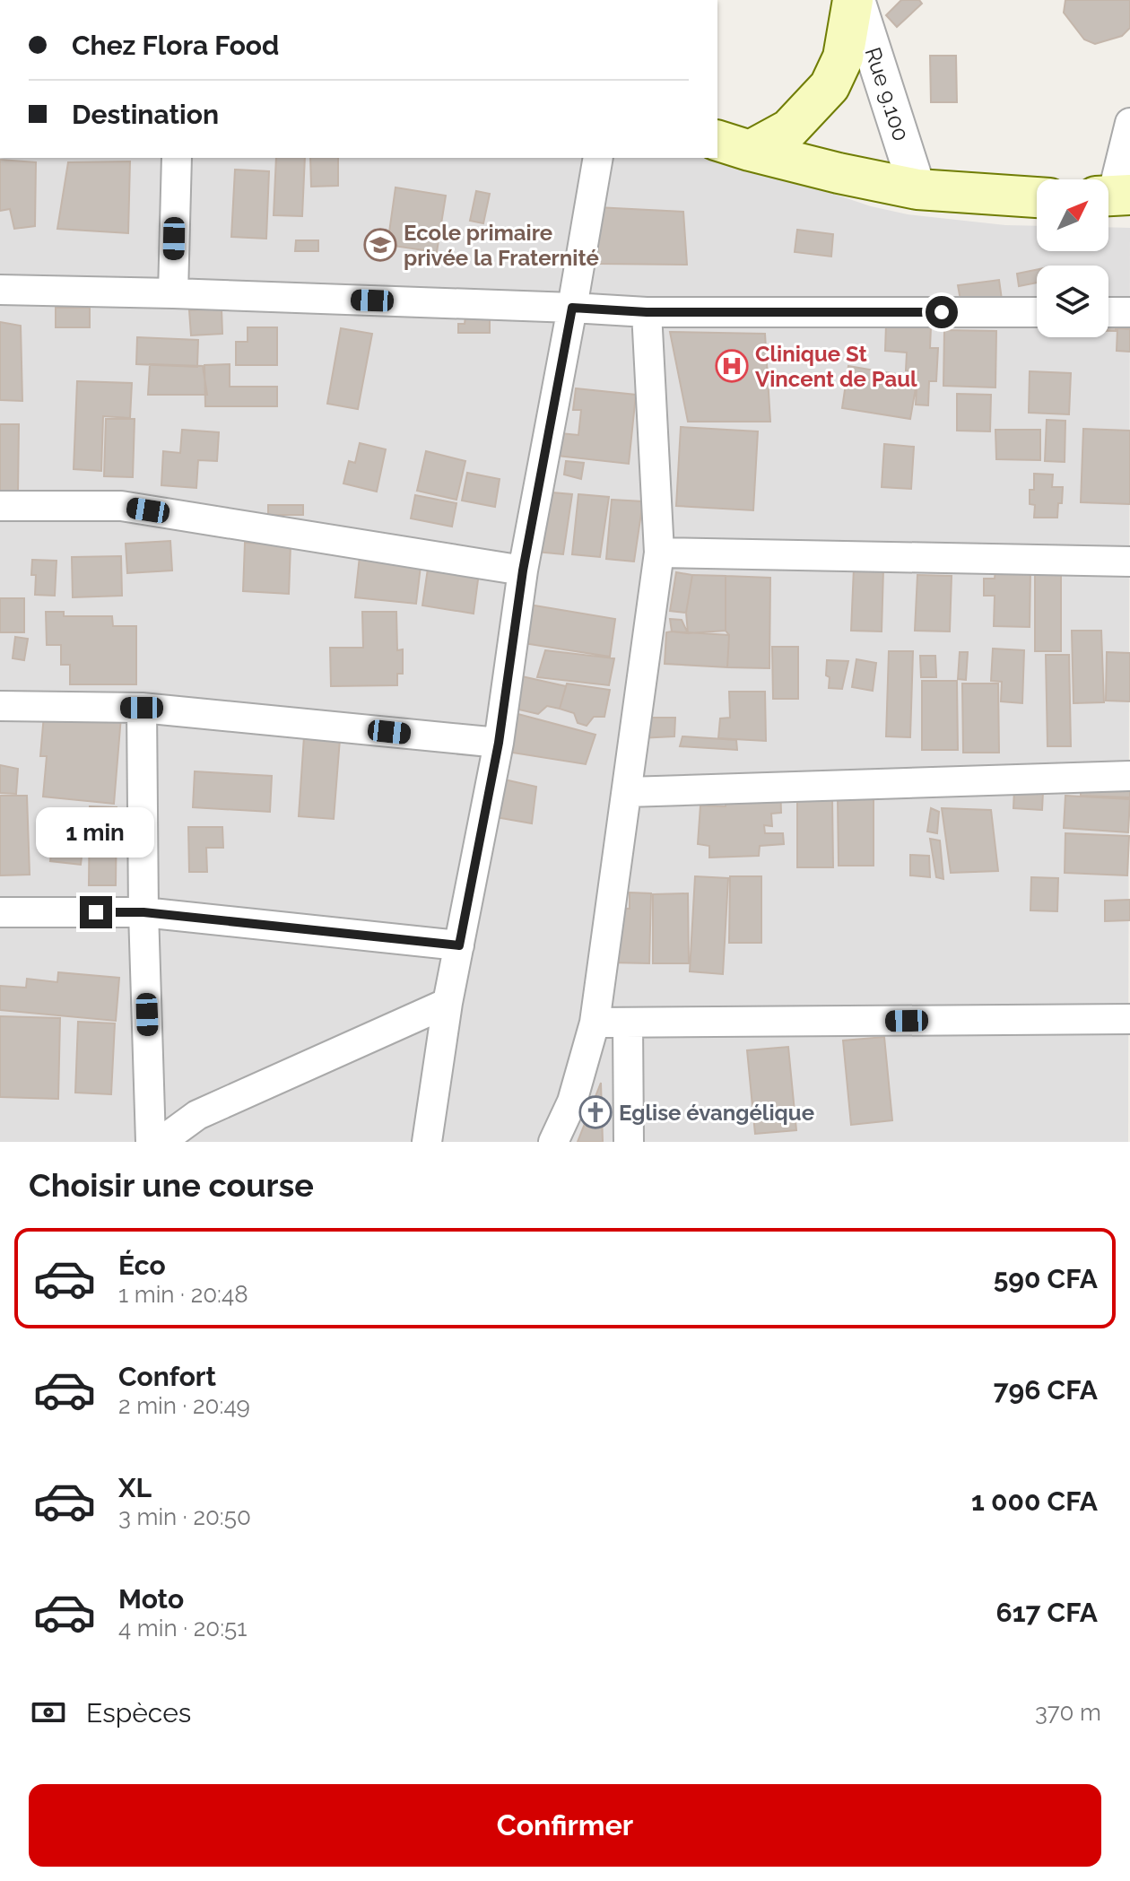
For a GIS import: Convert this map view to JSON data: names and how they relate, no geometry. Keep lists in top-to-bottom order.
{
  "streets": {
    "street": ["Rue 9.100"]
  },
  "places": {
    "school or university": ["Ecole primaire privée la Fraternité"],
    "hospital": ["Clinique St Vincent de Paul"],
    "church": ["Eglise évangélique"]
  },
  "north": "top right",
  "page": {
    "banner": ["Chez Flora Food", "Destination"],
    "bubble": "1 min",
    "heading": "Choisir une course",
    "list": [
      {
        "name": "Éco",
        "note": "1 min · 20:48",
        "value": "590 CFA"
      },
      {
        "name": "Confort",
        "note": "2 min · 20:49",
        "value": "796 CFA"
      },
      {
        "name": "XL",
        "note": "3 min · 20:50",
        "value": "1 000 CFA"
      },
      {
        "name": "Moto",
        "note": "4 min · 20:51",
        "value": "617 CFA"
      }
    ],
    "pay": ["Espèces", "370 m"],
    "buttons": "Confirmer"
  }
}
